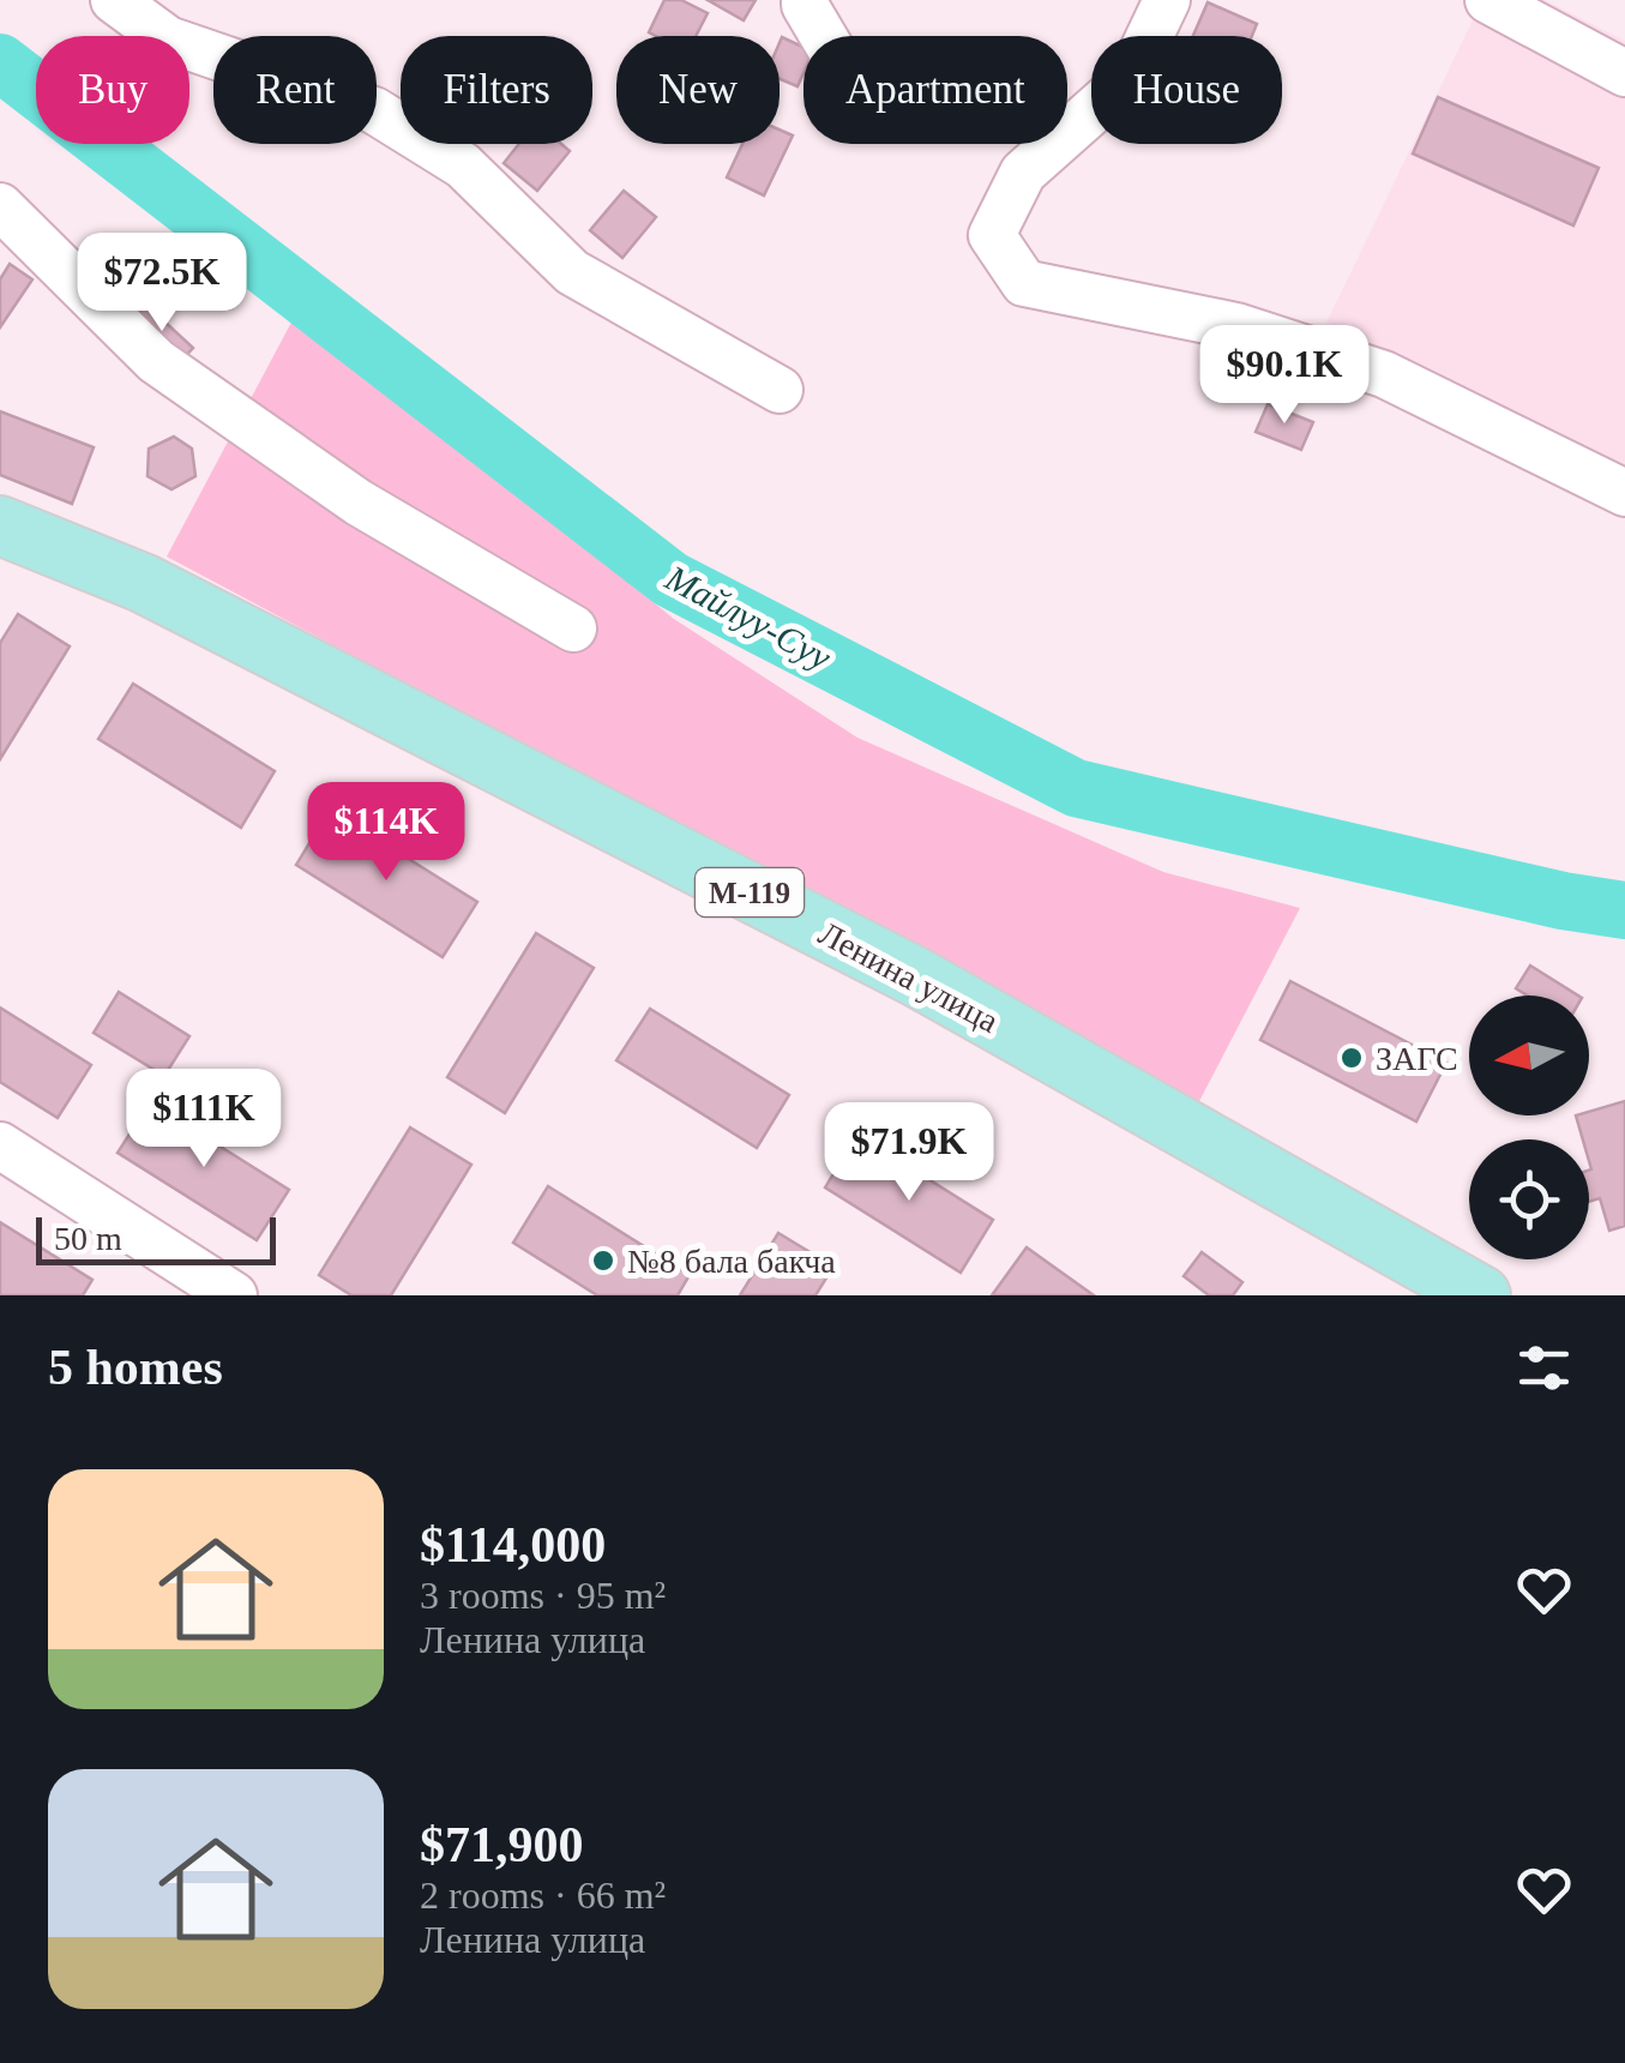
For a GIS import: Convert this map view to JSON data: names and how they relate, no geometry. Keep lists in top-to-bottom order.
{
  "streets": {
    "main road": ["М-119", "Ленина улица"]
  },
  "water": ["Майлуу-Суу"],
  "places": ["ЗАГС", "№8 бала бакча"],
  "scale_bar": "50 m",
  "north": "left",
  "page": {
    "chip": [
      "Buy",
      "Rent",
      "Filters",
      "New",
      "Apartment",
      "House"
    ],
    "price": [
      "$72.5K",
      "$90.1K",
      "$114K",
      "$111K",
      "$71.9K"
    ],
    "scale": "50 m",
    "heading": "5 homes",
    "list": [
      {
        "name": "$114,000",
        "note": "3 rooms · 95 m² · Ленина улица"
      },
      {
        "name": "$71,900",
        "note": "2 rooms · 66 m² · Ленина улица"
      }
    ]
  }
}
